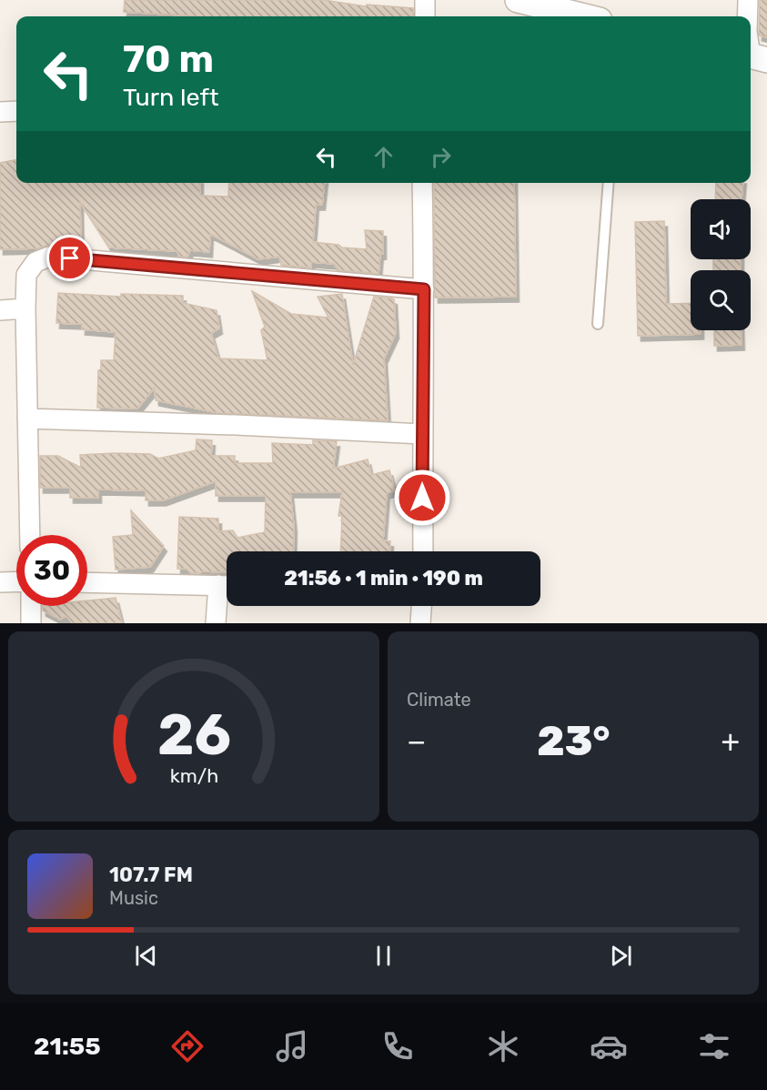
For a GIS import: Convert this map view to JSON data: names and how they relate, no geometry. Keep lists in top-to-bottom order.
{
  "page": {
    "turn": ["70 m", "Turn left"],
    "limit": "30",
    "trip": "21:56 · 1 min · 190 m",
    "tile": "Climate",
    "heat": ["−", "23°", "+"],
    "song": ["107.7 FM", "Music"],
    "tabs": "21:55",
    "gauge": ["26", "km/h"]
  }
}
